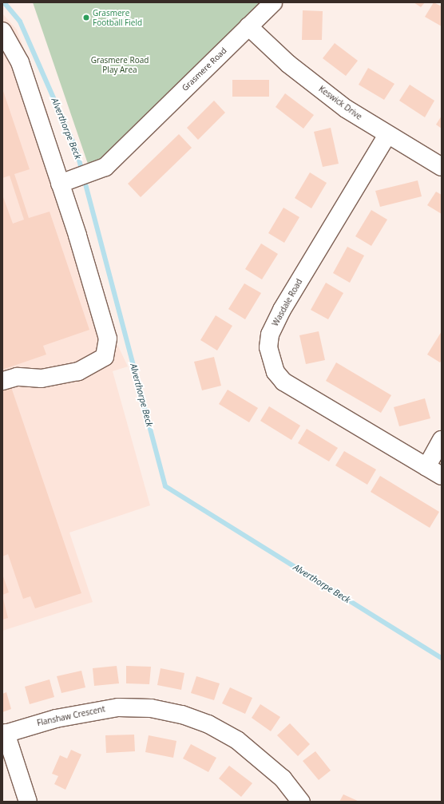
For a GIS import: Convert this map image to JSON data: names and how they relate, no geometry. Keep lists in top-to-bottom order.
{
  "streets": {
    "street": [
      "Grasmere Road",
      "Keswick Drive",
      "Wasdale Road",
      "Flanshaw Crescent"
    ]
  },
  "crossings": [
    ["Grasmere Road", "Keswick Drive"],
    ["Keswick Drive", "Wasdale Road"]
  ],
  "water": ["Alverthorpe Beck"],
  "parks": ["Grasmere Road Play Area"],
  "places": ["Grasmere Football Field"]
}
